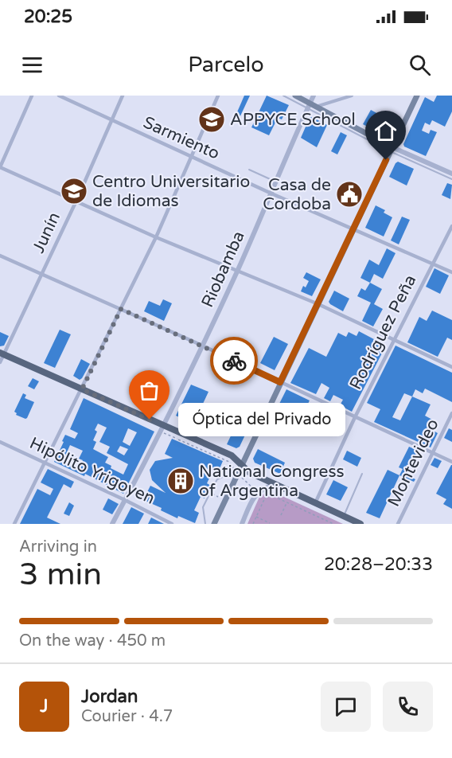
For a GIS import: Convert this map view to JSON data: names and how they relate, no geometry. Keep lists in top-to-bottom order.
{
  "streets": {
    "street": [
      "Sarmiento",
      "Junín",
      "Riobamba",
      "Rodríguez Peña",
      "Montevideo",
      "Hipólito Yrigoyen"
    ]
  },
  "crossings": [
    ["Sarmiento", "Junín"],
    ["Sarmiento", "Riobamba"],
    ["Sarmiento", "Rodríguez Peña"],
    ["Riobamba", "Hipólito Yrigoyen"]
  ],
  "places": {
    "school or university": ["APPYCE School", "Centro Universitario de Idiomas"],
    "public building": ["Casa de Cordoba"],
    "other": ["Óptica del Privado"],
    "building": ["National Congress of Argentina"]
  },
  "page": {
    "status": "20:25",
    "header": "Parcelo",
    "bubble": "Óptica del Privado",
    "heading": ["3 min", "Arriving in", "20:28–20:33"],
    "panel": ["Jordan", "Courier · 4.7"],
    "bar": "On the way · 450 m",
    "round": "J"
  }
}
